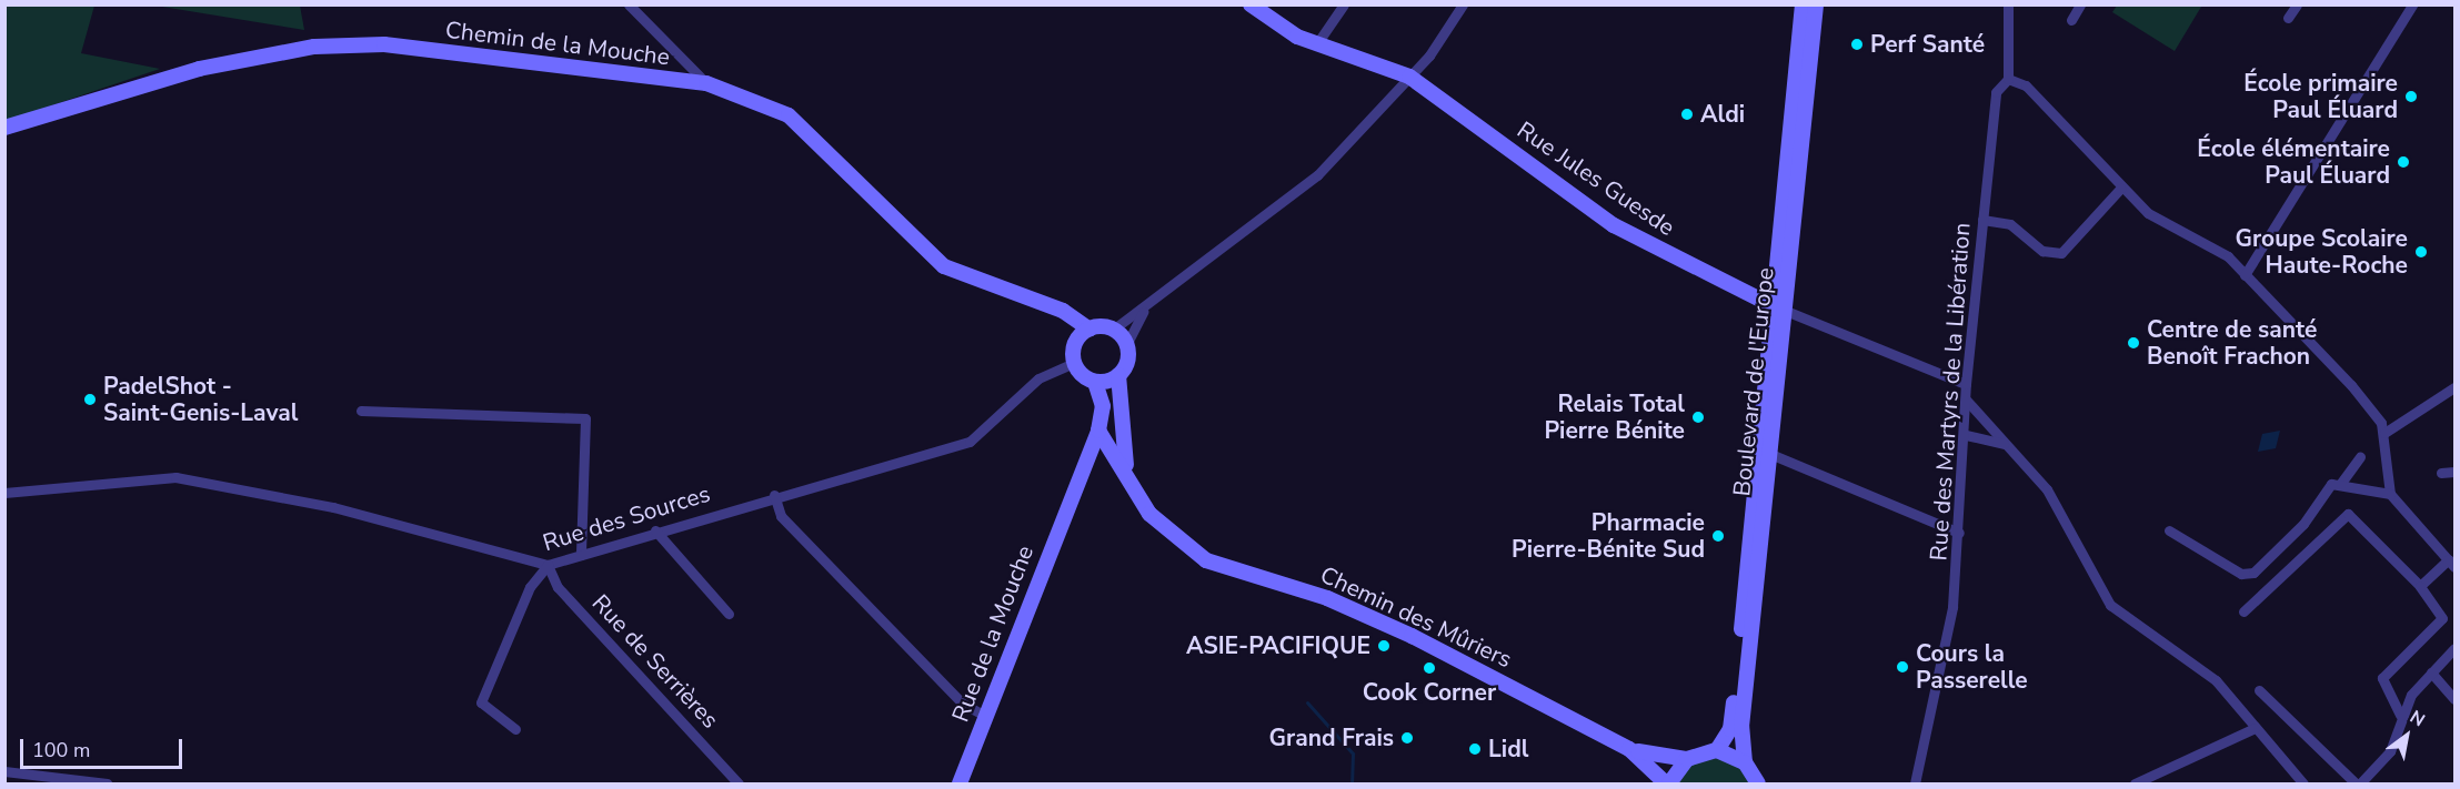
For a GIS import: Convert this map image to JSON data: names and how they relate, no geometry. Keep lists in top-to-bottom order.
{
  "streets": {
    "street": [
      "Chemin de la Mouche",
      "Rue Jules Guesde",
      "Boulevard de l'Europe",
      "Rue des Martyrs de la Libération",
      "Rue des Sources",
      "Chemin des Mûriers",
      "Rue de la Mouche",
      "Rue de Serrières"
    ]
  },
  "crossings": [
    ["Chemin de la Mouche", "Rue des Sources"],
    ["Chemin de la Mouche", "Chemin des Mûriers"],
    ["Chemin de la Mouche", "Rue de la Mouche"],
    ["Rue Jules Guesde", "Boulevard de l'Europe"],
    ["Rue Jules Guesde", "Rue des Martyrs de la Libération"],
    ["Rue des Sources", "Chemin des Mûriers"],
    ["Rue des Sources", "Rue de la Mouche"],
    ["Rue des Sources", "Rue de Serrières"],
    ["Chemin des Mûriers", "Rue de la Mouche"]
  ],
  "places": [
    "Perf Santé",
    "École primaire Paul Éluard",
    "Aldi",
    "École élémentaire Paul Éluard",
    "Groupe Scolaire Haute-Roche",
    "Centre de santé Benoît Frachon",
    "PadelShot - Saint-Genis-Laval",
    "Relais Total Pierre Bénite",
    "Pharmacie Pierre-Bénite Sud",
    "ASIE-PACIFIQUE",
    "Cours la Passerelle",
    "Cook Corner",
    "Grand Frais",
    "Lidl"
  ],
  "scale_bar": "100 m",
  "north": "top right"
}
